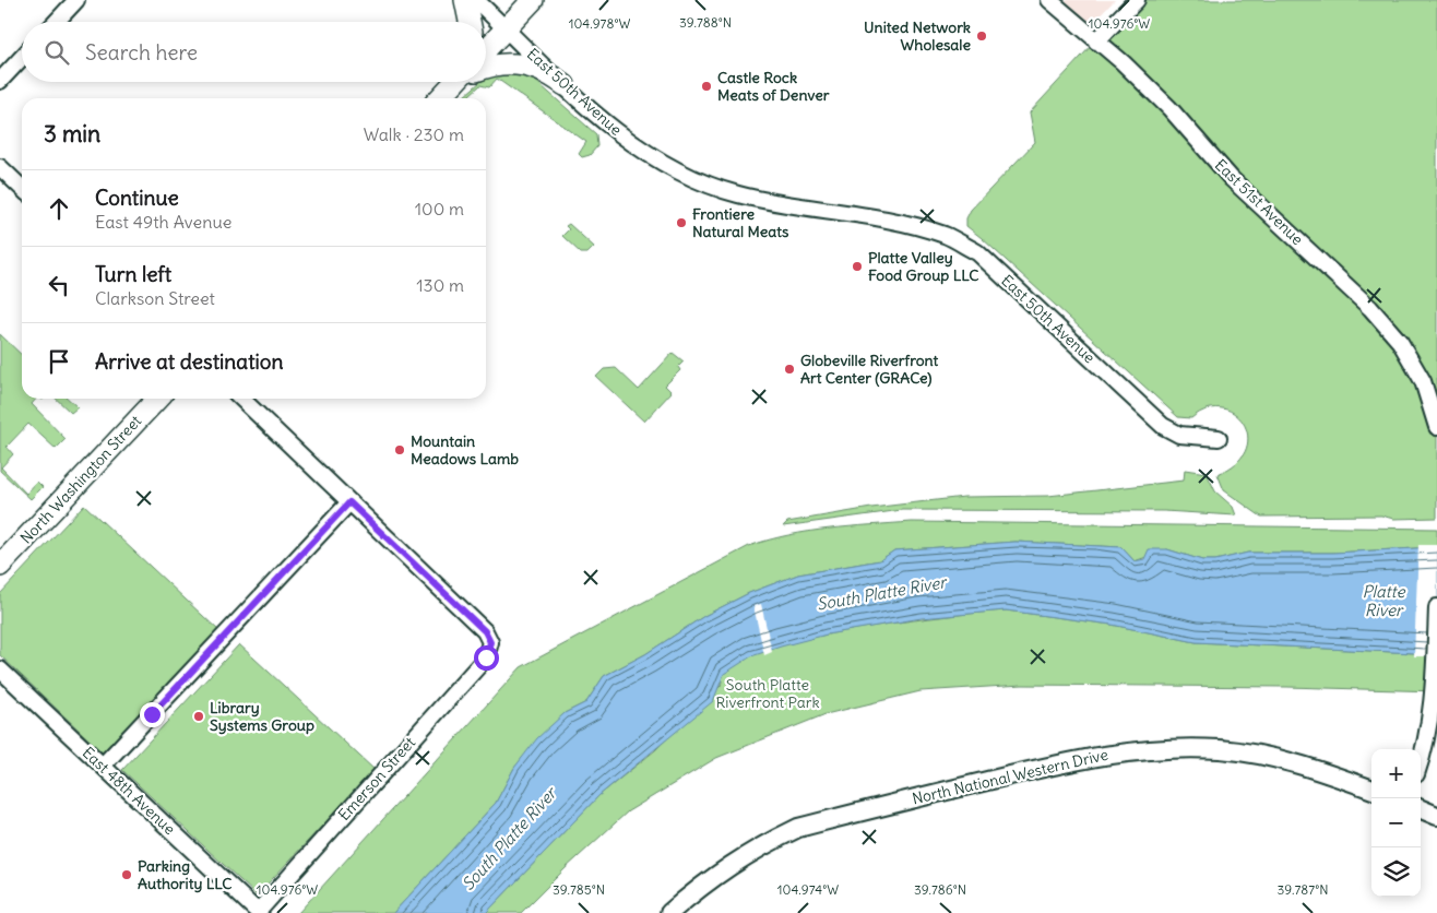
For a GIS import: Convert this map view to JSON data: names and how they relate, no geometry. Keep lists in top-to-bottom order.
{
  "streets": {
    "main road": ["North Washington Street"],
    "street": [
      "East 50th Avenue",
      "East 51st Avenue",
      "North National Western Drive",
      "Emerson Street",
      "East 48th Avenue"
    ]
  },
  "crossings": [
    ["Emerson Street", "East 48th Avenue"]
  ],
  "water": ["Platte River", "South Platte River"],
  "parks": ["South Platte Riverfront Park"],
  "places": [
    "United Network Wholesale",
    "Castle Rock Meats of Denver",
    "Frontiere Natural Meats",
    "Platte Valley Food Group LLC",
    "Globeville Riverfront Art Center (GRACe)",
    "Mountain Meadows Lamb",
    "Library Systems Group",
    "Parking Authority LLC"
  ],
  "page": {
    "search": "Search here",
    "heading": ["3 min", "Walk · 230 m"],
    "list": [
      ["Continue", "East 49th Avenue", "100 m"],
      ["Turn left", "Clarkson Street", "130 m"],
      "Arrive at destination"
    ],
    "map_buttons": ["+", "−"]
  },
  "coordinates": [
    "39.788°N",
    "104.978°W",
    "104.976°W",
    "104.974°W",
    "39.785°N",
    "39.786°N",
    "39.787°N"
  ]
}
